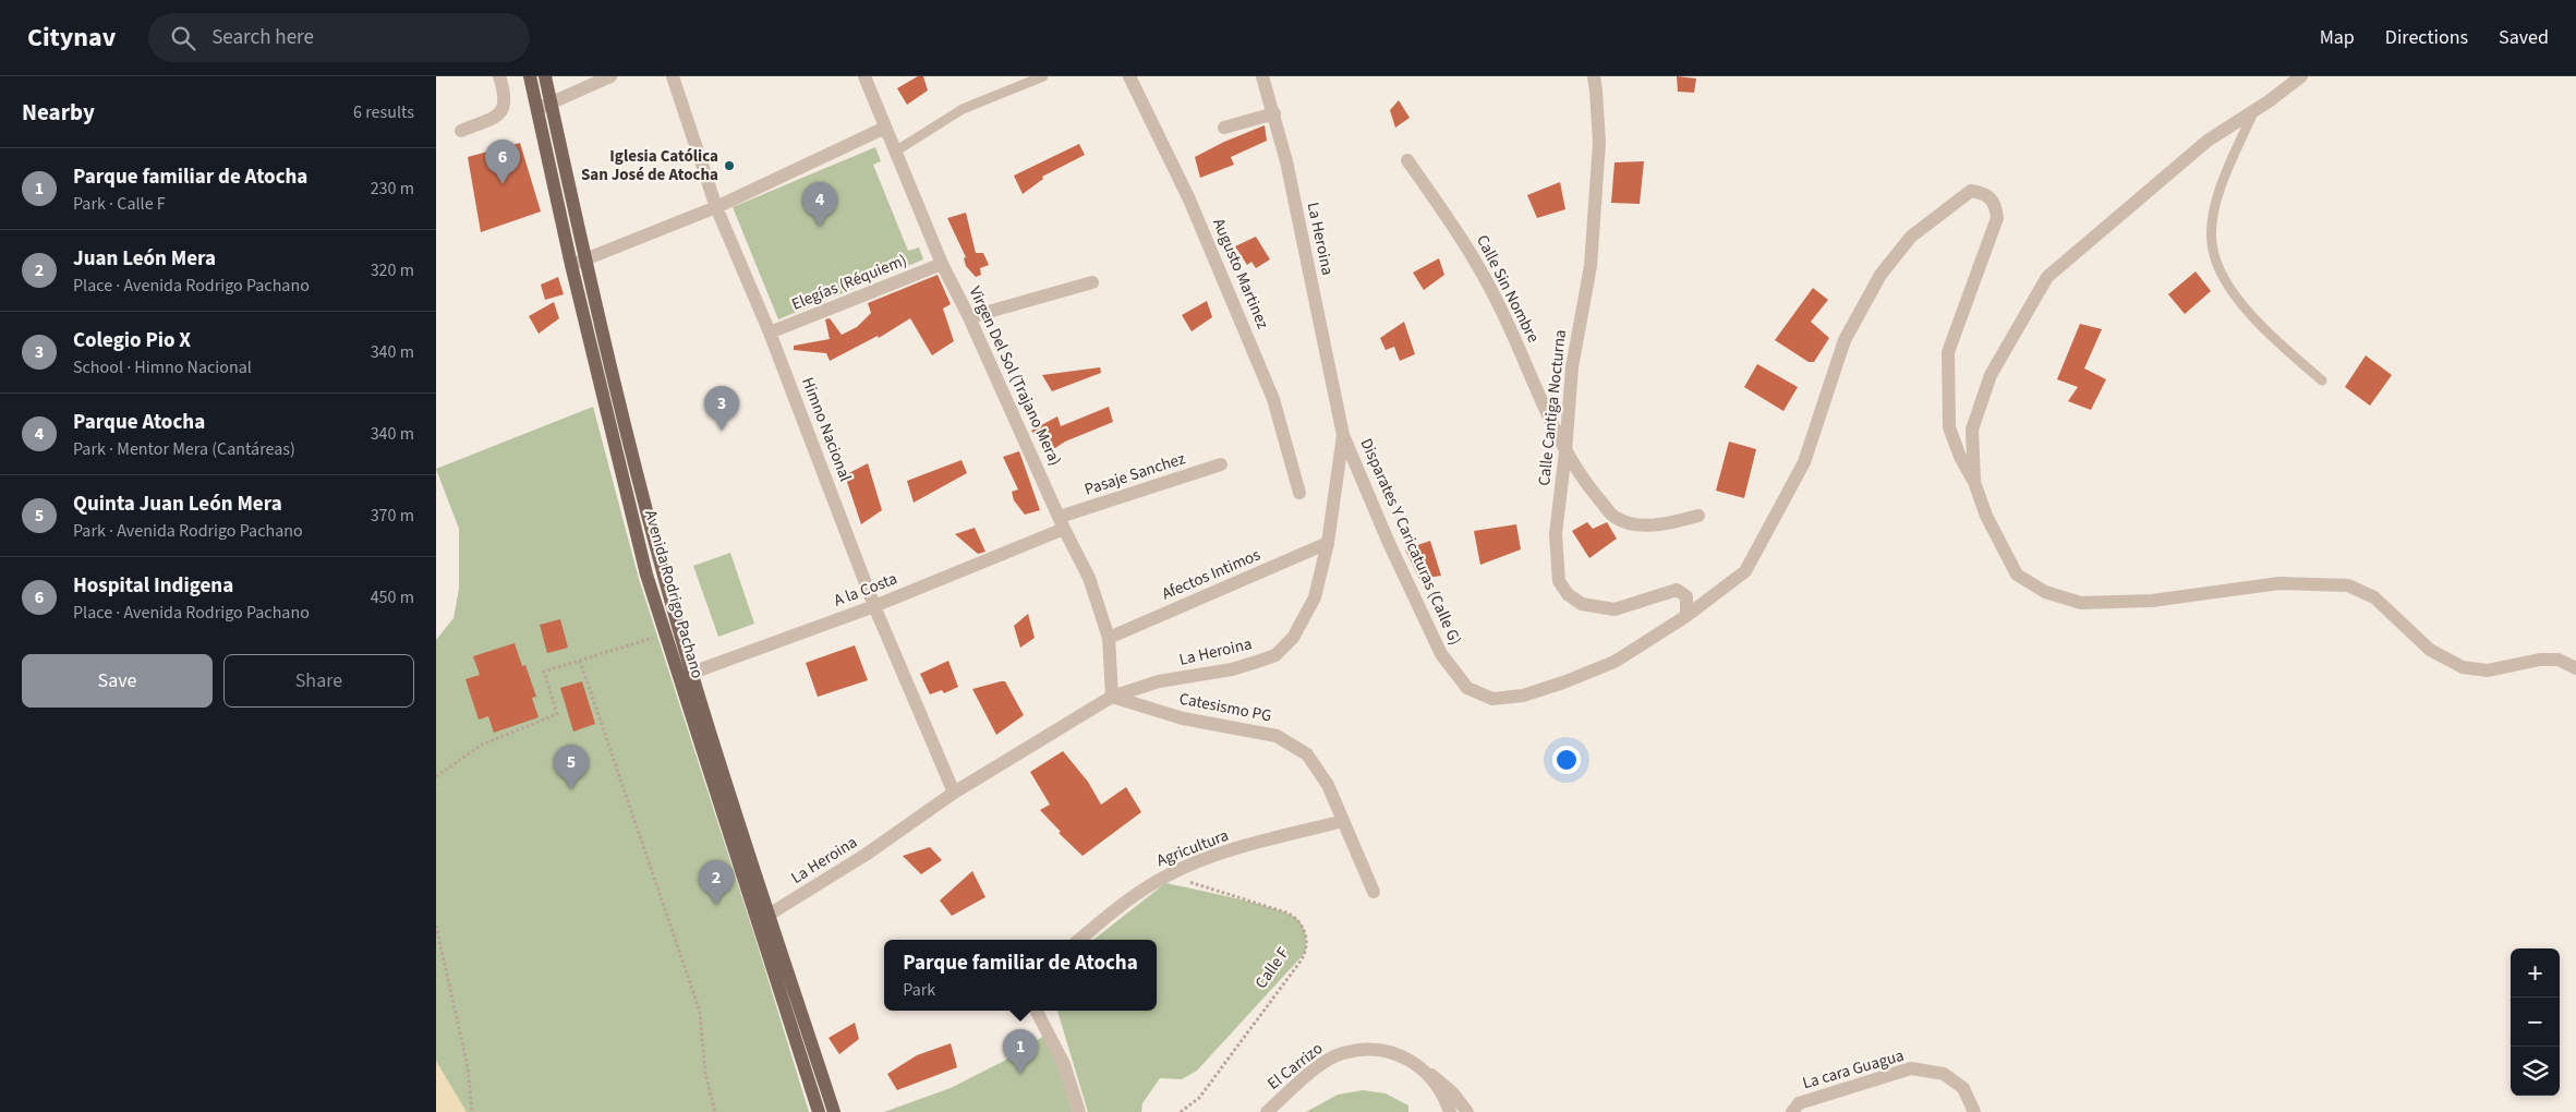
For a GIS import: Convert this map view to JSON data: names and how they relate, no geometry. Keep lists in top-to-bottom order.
{
  "streets": {
    "main road": ["Avenida Rodrigo Pachano"],
    "street": [
      "La Heroina",
      "Augusto Martinez",
      "Elegías (Réquiem)",
      "Calle Sin Nombre",
      "Virgen Del Sol (Trajano Mera)",
      "Calle Cantiga Nocturna",
      "Himno Nacional",
      "Pasaje Sanchez",
      "Disparates Y Caricaturas (Calle G)",
      "Afectos Intimos",
      "A la Costa",
      "Catesismo PG",
      "Agricultura",
      "El Carrizo",
      "La cara Guagua"
    ],
    "path": ["Calle F"]
  },
  "crossings": [
    ["La Heroina", "Virgen Del Sol (Trajano Mera)"],
    ["La Heroina", "Himno Nacional"],
    ["La Heroina", "Disparates Y Caricaturas (Calle G)"],
    ["La Heroina", "Afectos Intimos"],
    ["La Heroina", "Avenida Rodrigo Pachano"],
    ["La Heroina", "Catesismo PG"],
    ["Elegías (Réquiem)", "Virgen Del Sol (Trajano Mera)"],
    ["Elegías (Réquiem)", "Himno Nacional"],
    ["Calle Sin Nombre", "Calle Cantiga Nocturna"],
    ["Virgen Del Sol (Trajano Mera)", "Pasaje Sanchez"],
    ["Virgen Del Sol (Trajano Mera)", "Afectos Intimos"],
    ["Virgen Del Sol (Trajano Mera)", "A la Costa"],
    ["Virgen Del Sol (Trajano Mera)", "Catesismo PG"],
    ["Calle Cantiga Nocturna", "Disparates Y Caricaturas (Calle G)"],
    ["Himno Nacional", "A la Costa"],
    ["Pasaje Sanchez", "A la Costa"],
    ["A la Costa", "Avenida Rodrigo Pachano"],
    ["Catesismo PG", "Agricultura"],
    ["Agricultura", "Calle F"]
  ],
  "places": ["Iglesia Católica San José de Atocha"],
  "page": {
    "header": "Citynav",
    "search": "Search here",
    "nav": ["Map", "Directions", "Saved"],
    "heading": ["Nearby", "6 results"],
    "pins": [
      "6",
      "4",
      "3",
      "5",
      "2",
      "1"
    ],
    "list": [
      {
        "mark": "1",
        "name": "Parque familiar de Atocha",
        "note": "Park · Calle F",
        "value": "230 m"
      },
      {
        "mark": "2",
        "name": "Juan León Mera",
        "note": "Place · Avenida Rodrigo Pachano",
        "value": "320 m"
      },
      {
        "mark": "3",
        "name": "Colegio Pio X",
        "note": "School · Himno Nacional",
        "value": "340 m"
      },
      {
        "mark": "4",
        "name": "Parque Atocha",
        "note": "Park · Mentor Mera (Cantáreas)",
        "value": "340 m"
      },
      {
        "mark": "5",
        "name": "Quinta Juan León Mera",
        "note": "Park · Avenida Rodrigo Pachano",
        "value": "370 m"
      },
      {
        "mark": "6",
        "name": "Hospital Indigena",
        "note": "Place · Avenida Rodrigo Pachano",
        "value": "450 m"
      }
    ],
    "buttons": ["Save", "Share"],
    "popup": ["Parque familiar de Atocha", "Park"],
    "map_buttons": ["+", "−"]
  }
}
